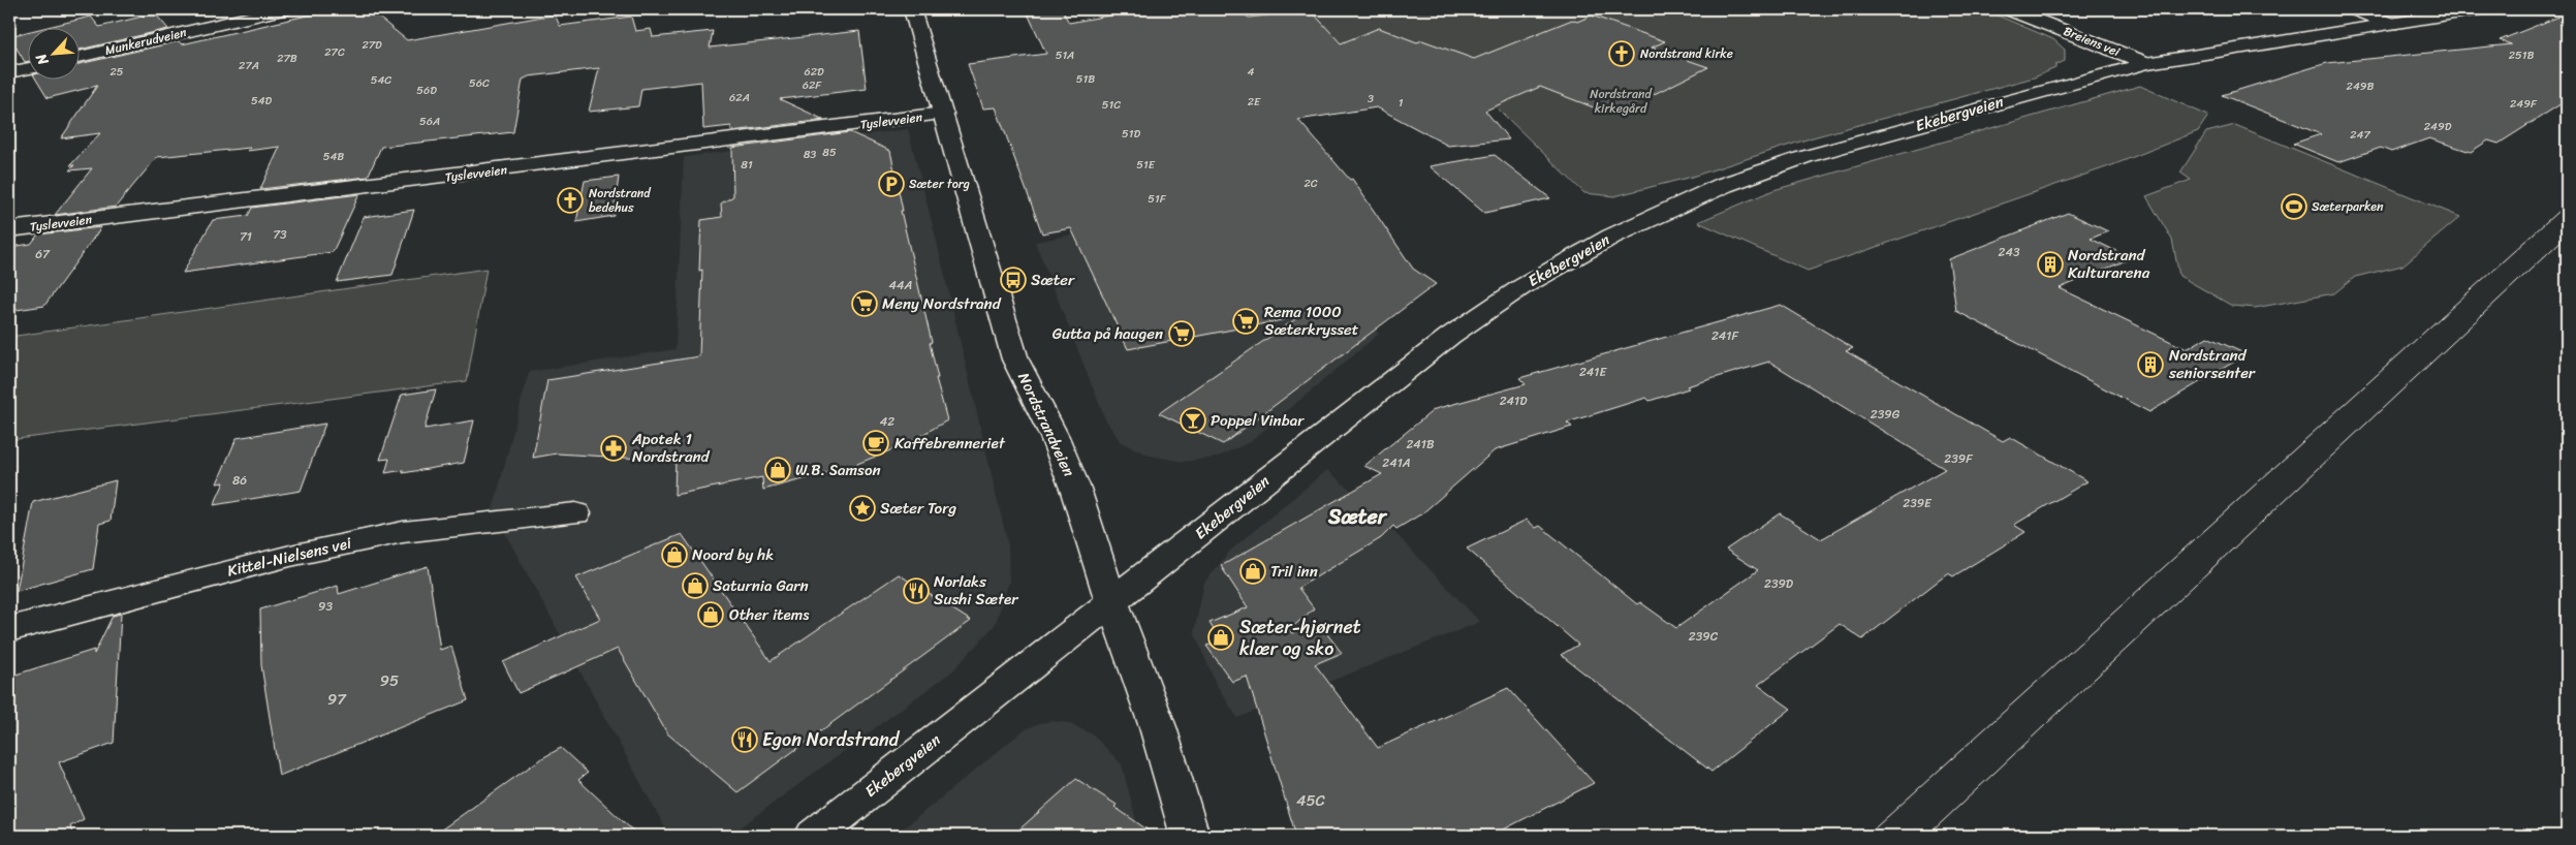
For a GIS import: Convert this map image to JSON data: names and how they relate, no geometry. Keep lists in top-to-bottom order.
{
  "streets": {
    "main road": [
      "Munkerudveien",
      "Breiens vei",
      "Ekebergveien",
      "Tyslevveien",
      "Nordstrandveien",
      "Kittel-Nielsens vei"
    ]
  },
  "crossings": [
    ["Breiens vei", "Ekebergveien"],
    ["Ekebergveien", "Nordstrandveien"],
    ["Tyslevveien", "Nordstrandveien"]
  ],
  "districts": ["Sæter"],
  "parks": ["Nordstrand kirkegård"],
  "places": {
    "church": ["Nordstrand kirke", "Nordstrand bedehus"],
    "parking": ["Sæter torg"],
    "sports": ["Sæterparken"],
    "building": ["Nordstrand Kulturarena", "Nordstrand seniorsenter"],
    "bus stop": ["Sæter"],
    "supermarket": ["Meny Nordstrand", "Rema 1000 Sæterkrysset", "Gutta på haugen"],
    "bar": ["Poppel Vinbar"],
    "cafe": ["Kaffebrenneriet"],
    "pharmacy": ["Apotek 1 Nordstrand"],
    "shop": [
      "W.B. Samson",
      "Noord by hk",
      "Tril inn",
      "Saturnia Garn",
      "Other items",
      "Sæter-hjørnet klær og sko"
    ],
    "place": ["Sæter Torg"],
    "restaurant": ["Norlaks Sushi Sæter", "Egon Nordstrand"]
  },
  "house_numbers": [
    "27D",
    "27C",
    "51A",
    "251B",
    "27B",
    "27A",
    "25",
    "62D",
    "4",
    "51B",
    "54C",
    "56C",
    "62F",
    "249B",
    "56D",
    "62A",
    "3",
    "54D",
    "2E",
    "1",
    "249F",
    "51C",
    "56A",
    "249D",
    "51D",
    "247",
    "85",
    "83",
    "54B",
    "81",
    "51E",
    "2C",
    "51F",
    "73",
    "71",
    "243",
    "67",
    "44A",
    "241F",
    "241E",
    "241D",
    "239G",
    "42",
    "241B",
    "239F",
    "241A",
    "86",
    "239E",
    "239D",
    "93",
    "239C",
    "95",
    "97",
    "45C"
  ],
  "north": "bottom left"
}
